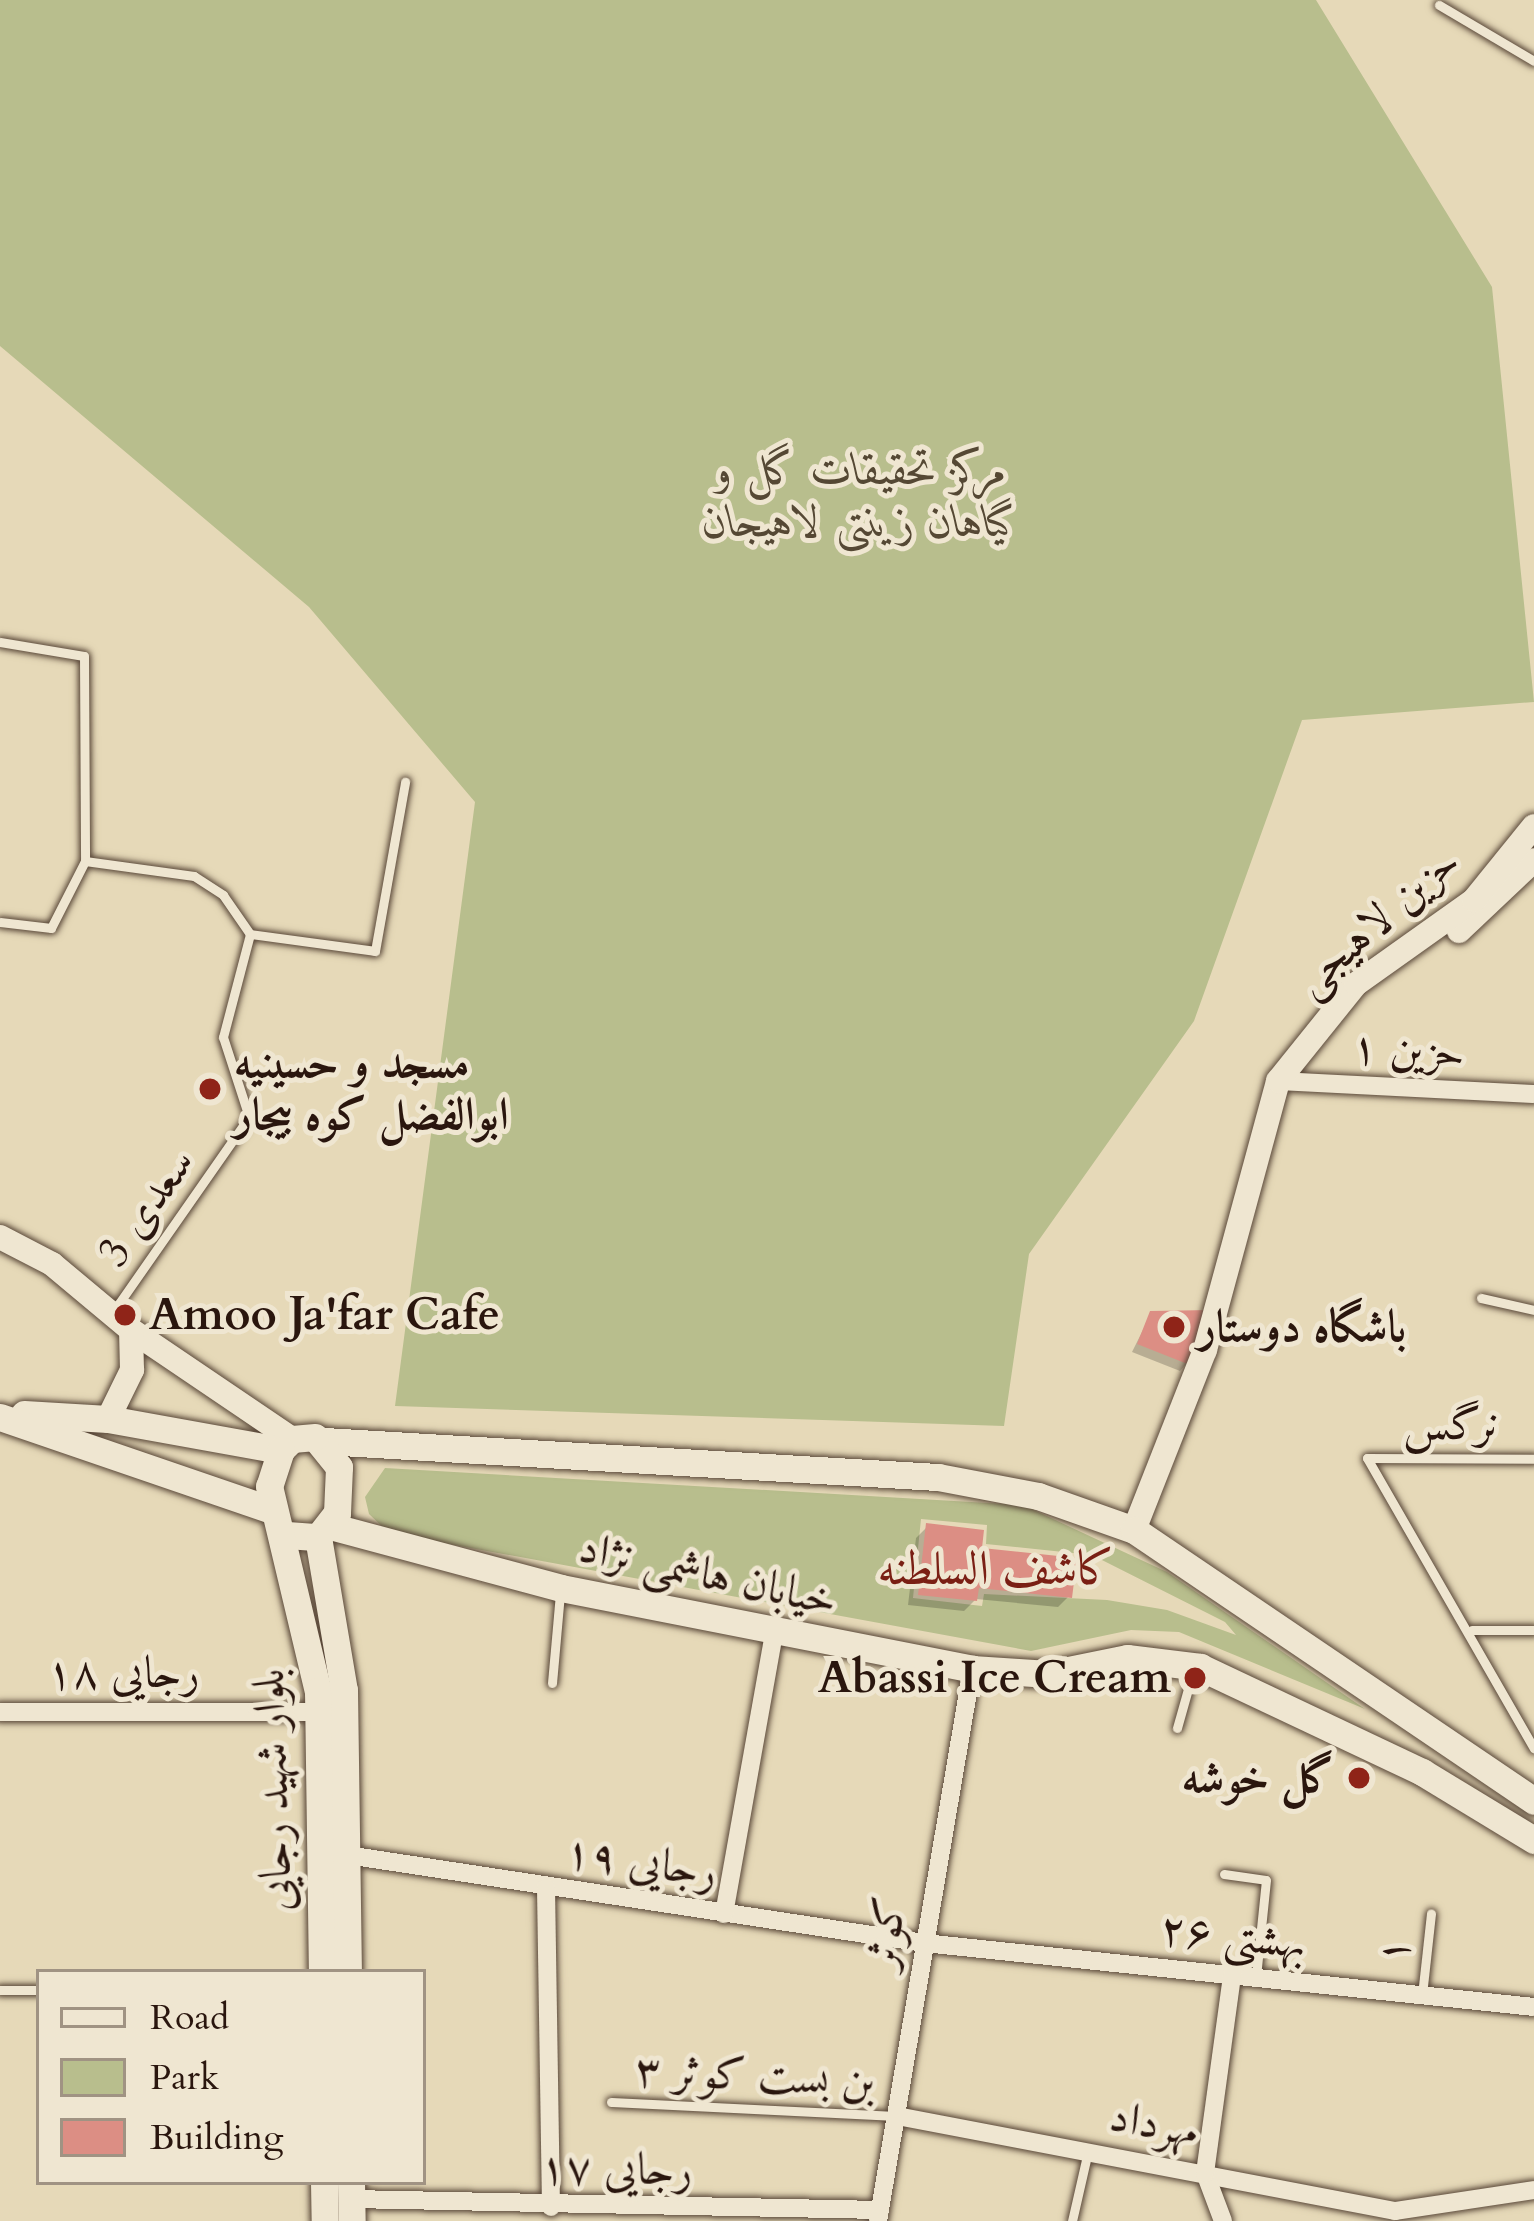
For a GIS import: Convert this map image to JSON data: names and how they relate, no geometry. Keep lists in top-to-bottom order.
{
  "streets": {
    "main road": ["خیابان هاشمی نژاد", "بلوار شهید رجایی"],
    "street": [
      "حزین لاهیجی",
      "حزین ۱",
      "رجایی ۱۸",
      "رجایی ۱۹",
      "کوثر",
      "بهشتی ۲۶",
      "مهرداد",
      "رجایی ۱۷"
    ],
    "lane": [
      "سعدی 3",
      "نرگس",
      "۱",
      "بن بست کوثر ۳"
    ]
  },
  "crossings": [
    ["حزین لاهیجی", "حزین ۱"],
    ["خیابان هاشمی نژاد", "بلوار شهید رجایی"],
    ["خیابان هاشمی نژاد", "کوثر"],
    ["رجایی ۱۸", "بلوار شهید رجایی"],
    ["بلوار شهید رجایی", "رجایی ۱۹"],
    ["رجایی ۱۹", "کوثر"],
    ["رجایی ۱۹", "بهشتی ۲۶"],
    ["کوثر", "بهشتی ۲۶"],
    ["کوثر", "بن بست کوثر ۳"],
    ["کوثر", "مهرداد"],
    ["کوثر", "رجایی ۱۷"],
    ["بهشتی ۲۶", "۱"],
    ["بن بست کوثر ۳", "مهرداد"]
  ],
  "districts": ["کاشف السلطنه"],
  "parks": ["مرکز تحقیقات گل و گیاهان زینتی لاهیجان"],
  "places": [
    "مسجد و حسینیه ابوالفضل کوه بیجار",
    "Amoo Ja'far Cafe",
    "باشگاه دوستار",
    "Abassi Ice Cream",
    "گل خوشه"
  ],
  "legend": ["Road", "Park", "Building"]
}
